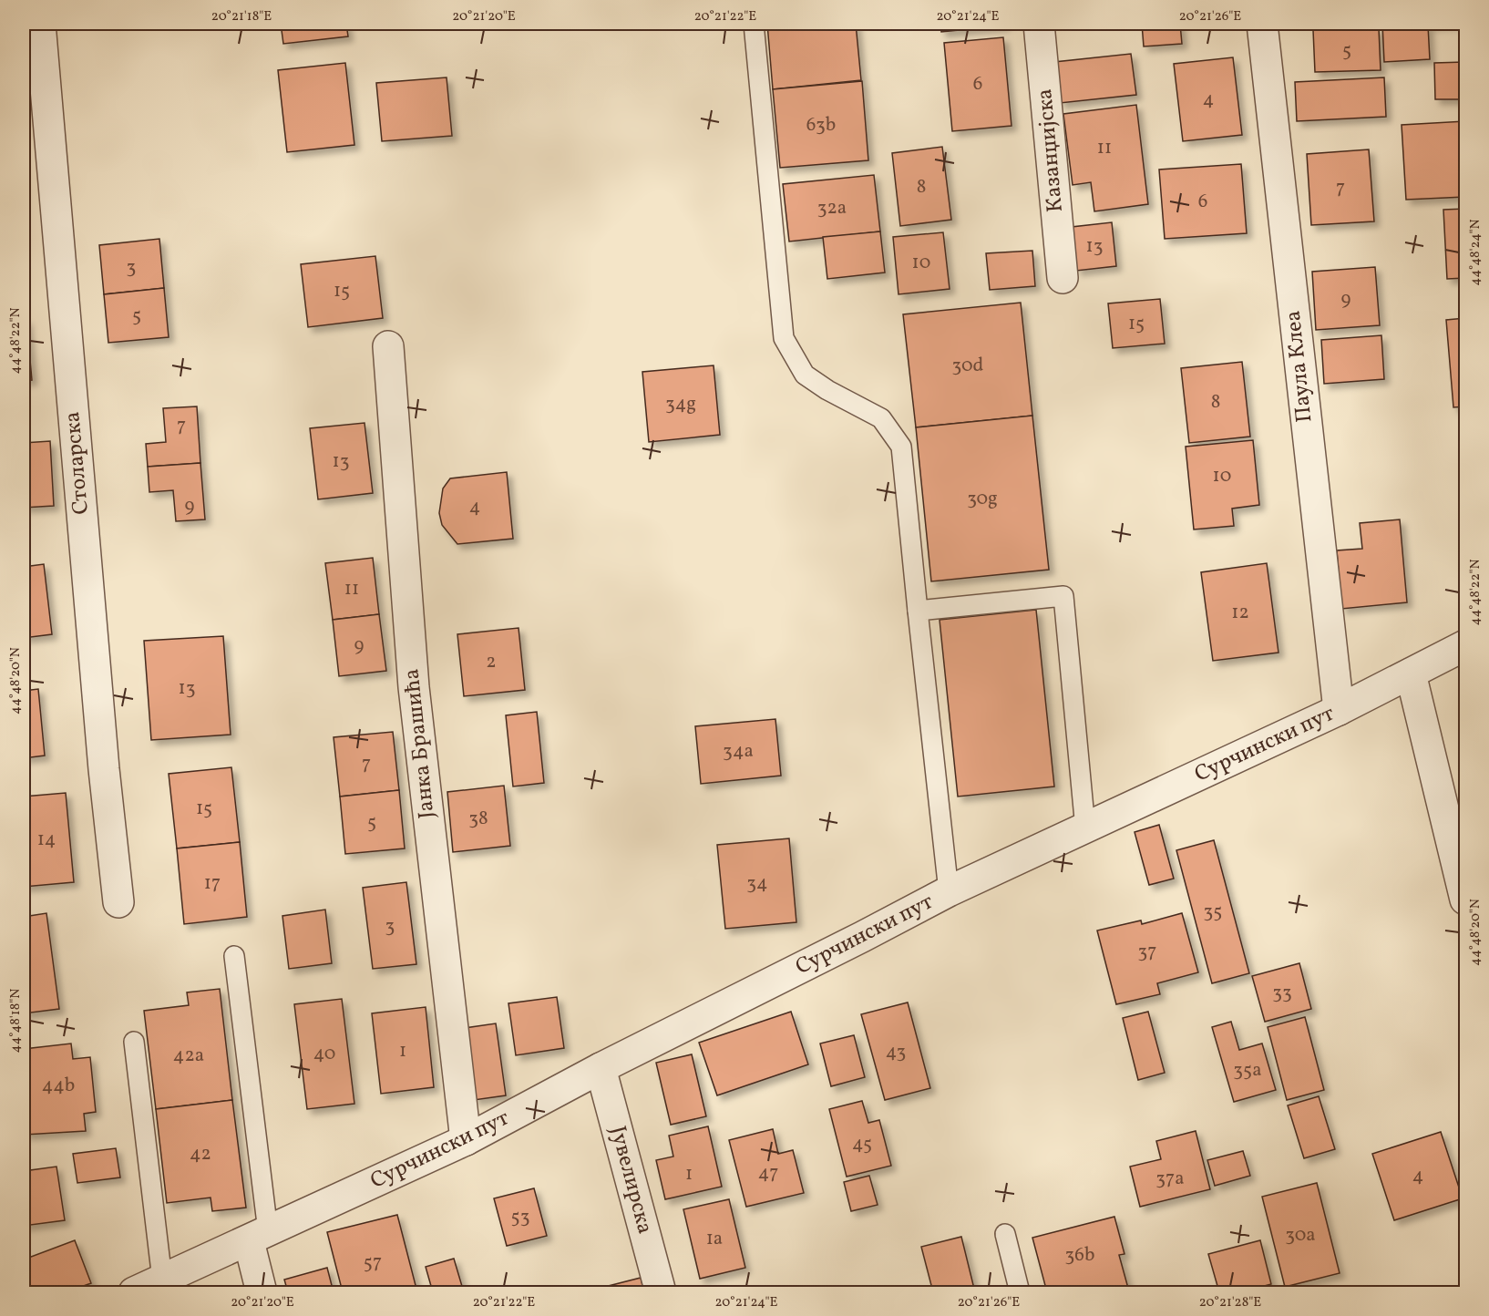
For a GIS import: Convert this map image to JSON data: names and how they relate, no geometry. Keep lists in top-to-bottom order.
{
  "streets": {
    "street": [
      "Казанџијска",
      "Паула Клеа",
      "Столарска",
      "Јанка Брашића",
      "Сурчински пут",
      "Јувелирска"
    ]
  },
  "crossings": [
    ["Паула Клеа", "Сурчински пут"],
    ["Јанка Брашића", "Сурчински пут"],
    ["Сурчински пут", "Јувелирска"]
  ],
  "house_numbers": [
    "5",
    "6",
    "4",
    "63b",
    "11",
    "8",
    "7",
    "6",
    "32a",
    "13",
    "10",
    "3",
    "15",
    "9",
    "5",
    "15",
    "30d",
    "8",
    "34g",
    "7",
    "13",
    "10",
    "30g",
    "9",
    "4",
    "11",
    "12",
    "9",
    "2",
    "13",
    "34a",
    "7",
    "15",
    "38",
    "5",
    "14",
    "17",
    "34",
    "35",
    "3",
    "37",
    "33",
    "1",
    "43",
    "40",
    "42a",
    "35a",
    "44b",
    "45",
    "42",
    "47",
    "1",
    "4",
    "37a",
    "53",
    "30a",
    "1a",
    "36b",
    "57"
  ],
  "coordinates": [
    "20°21'18\"E",
    "20°21'20\"E",
    "20°21'22\"E",
    "20°21'24\"E",
    "20°21'26\"E",
    "44°48'24\"N",
    "44°48'22\"N",
    "44°48'20\"N",
    "44°48'18\"N",
    "20°21'28\"E"
  ]
}
